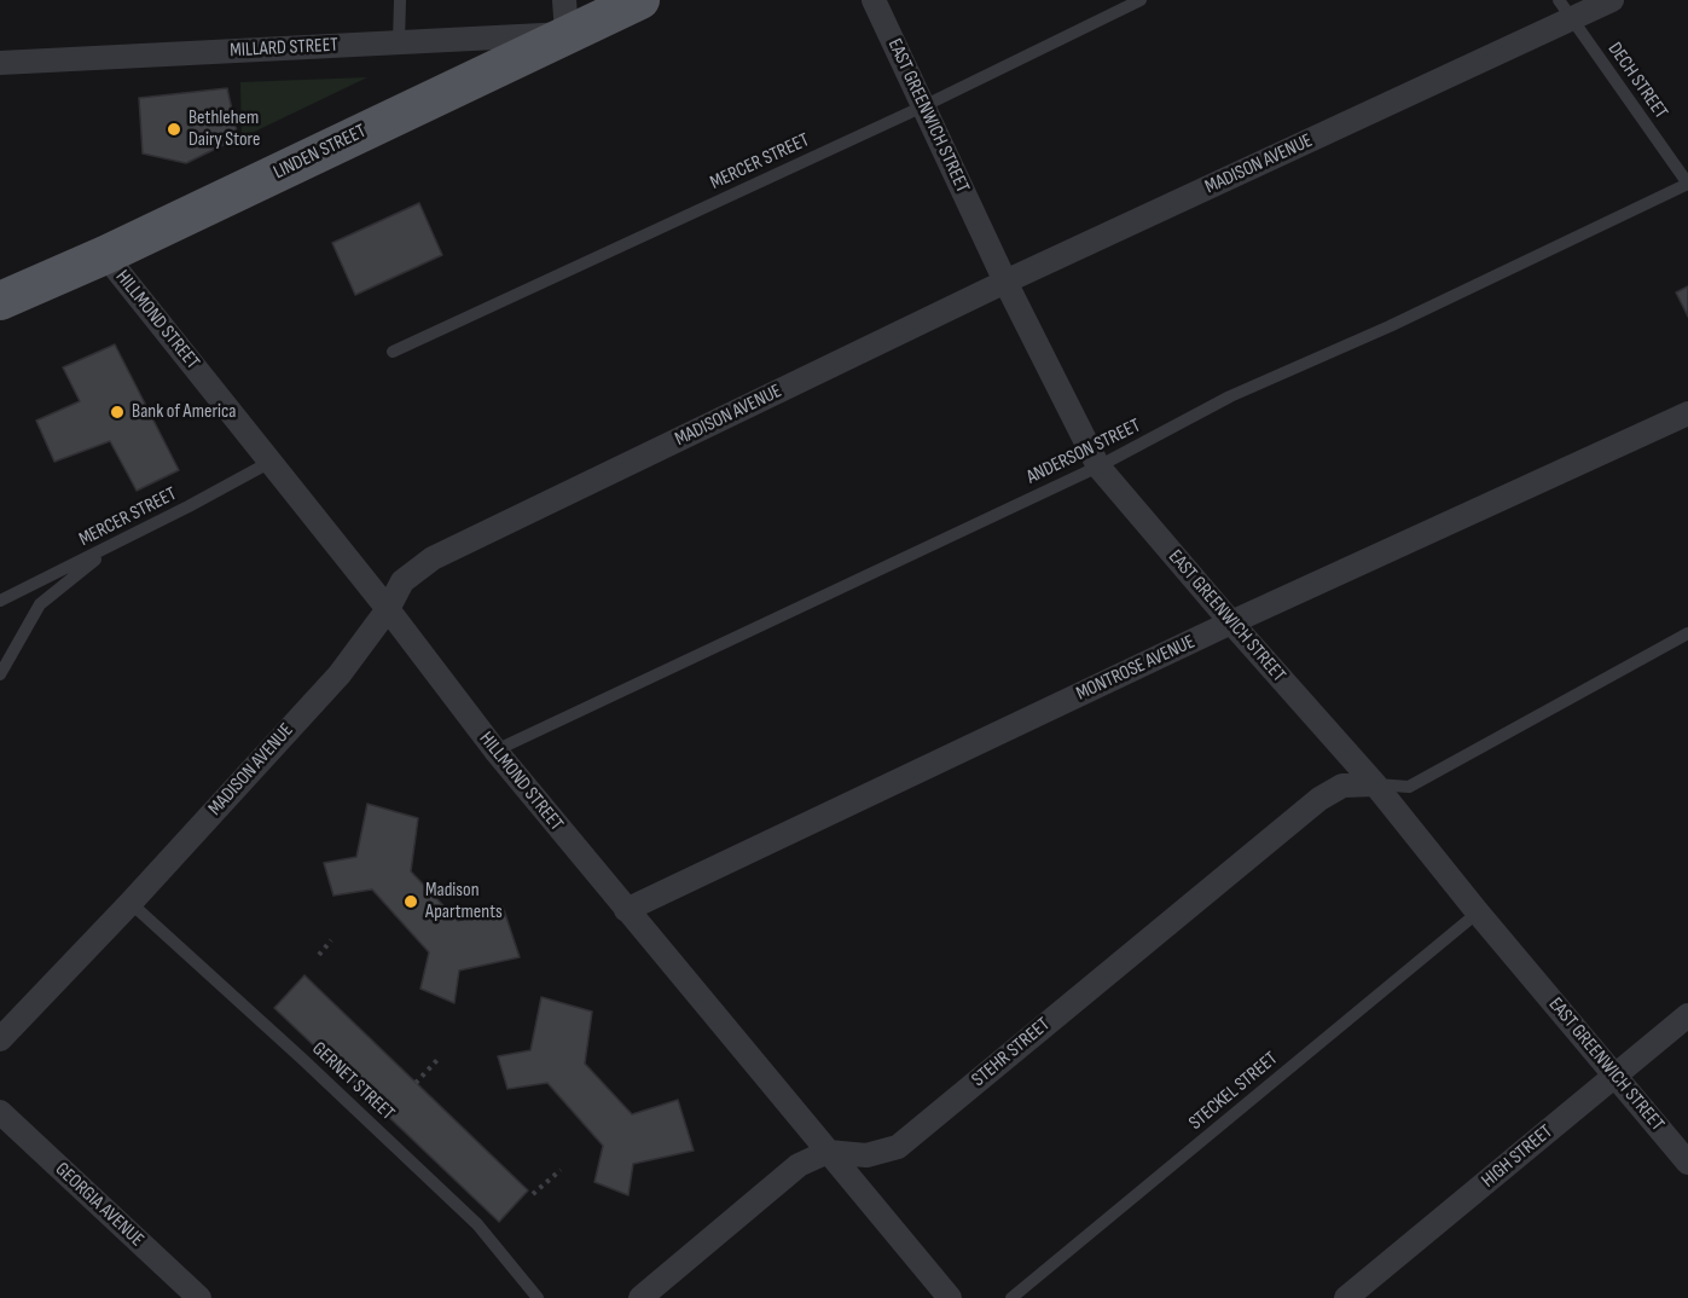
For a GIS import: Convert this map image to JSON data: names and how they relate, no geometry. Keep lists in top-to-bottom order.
{
  "streets": {
    "main road": ["LINDEN STREET"],
    "street": [
      "MILLARD STREET",
      "EAST GREENWICH STREET",
      "MADISON AVENUE",
      "HILLMOND STREET",
      "MONTROSE AVENUE",
      "STEHR STREET",
      "HIGH STREET",
      "GEORGIA AVENUE"
    ],
    "lane": [
      "DECH STREET",
      "MERCER STREET",
      "ANDERSON STREET",
      "GERNET STREET",
      "STECKEL STREET"
    ]
  },
  "crossings": [
    ["MILLARD STREET", "LINDEN STREET"],
    ["DECH STREET", "MADISON AVENUE"],
    ["DECH STREET", "ANDERSON STREET"],
    ["EAST GREENWICH STREET", "MERCER STREET"],
    ["EAST GREENWICH STREET", "MADISON AVENUE"],
    ["EAST GREENWICH STREET", "ANDERSON STREET"],
    ["EAST GREENWICH STREET", "MONTROSE AVENUE"],
    ["EAST GREENWICH STREET", "STEHR STREET"],
    ["EAST GREENWICH STREET", "STECKEL STREET"],
    ["EAST GREENWICH STREET", "HIGH STREET"],
    ["LINDEN STREET", "HILLMOND STREET"],
    ["MERCER STREET", "HILLMOND STREET"],
    ["MADISON AVENUE", "HILLMOND STREET"],
    ["MADISON AVENUE", "GERNET STREET"],
    ["HILLMOND STREET", "ANDERSON STREET"],
    ["HILLMOND STREET", "MONTROSE AVENUE"],
    ["HILLMOND STREET", "STEHR STREET"]
  ],
  "places": ["Bethlehem Dairy Store", "Bank of America", "Madison Apartments"]
}
